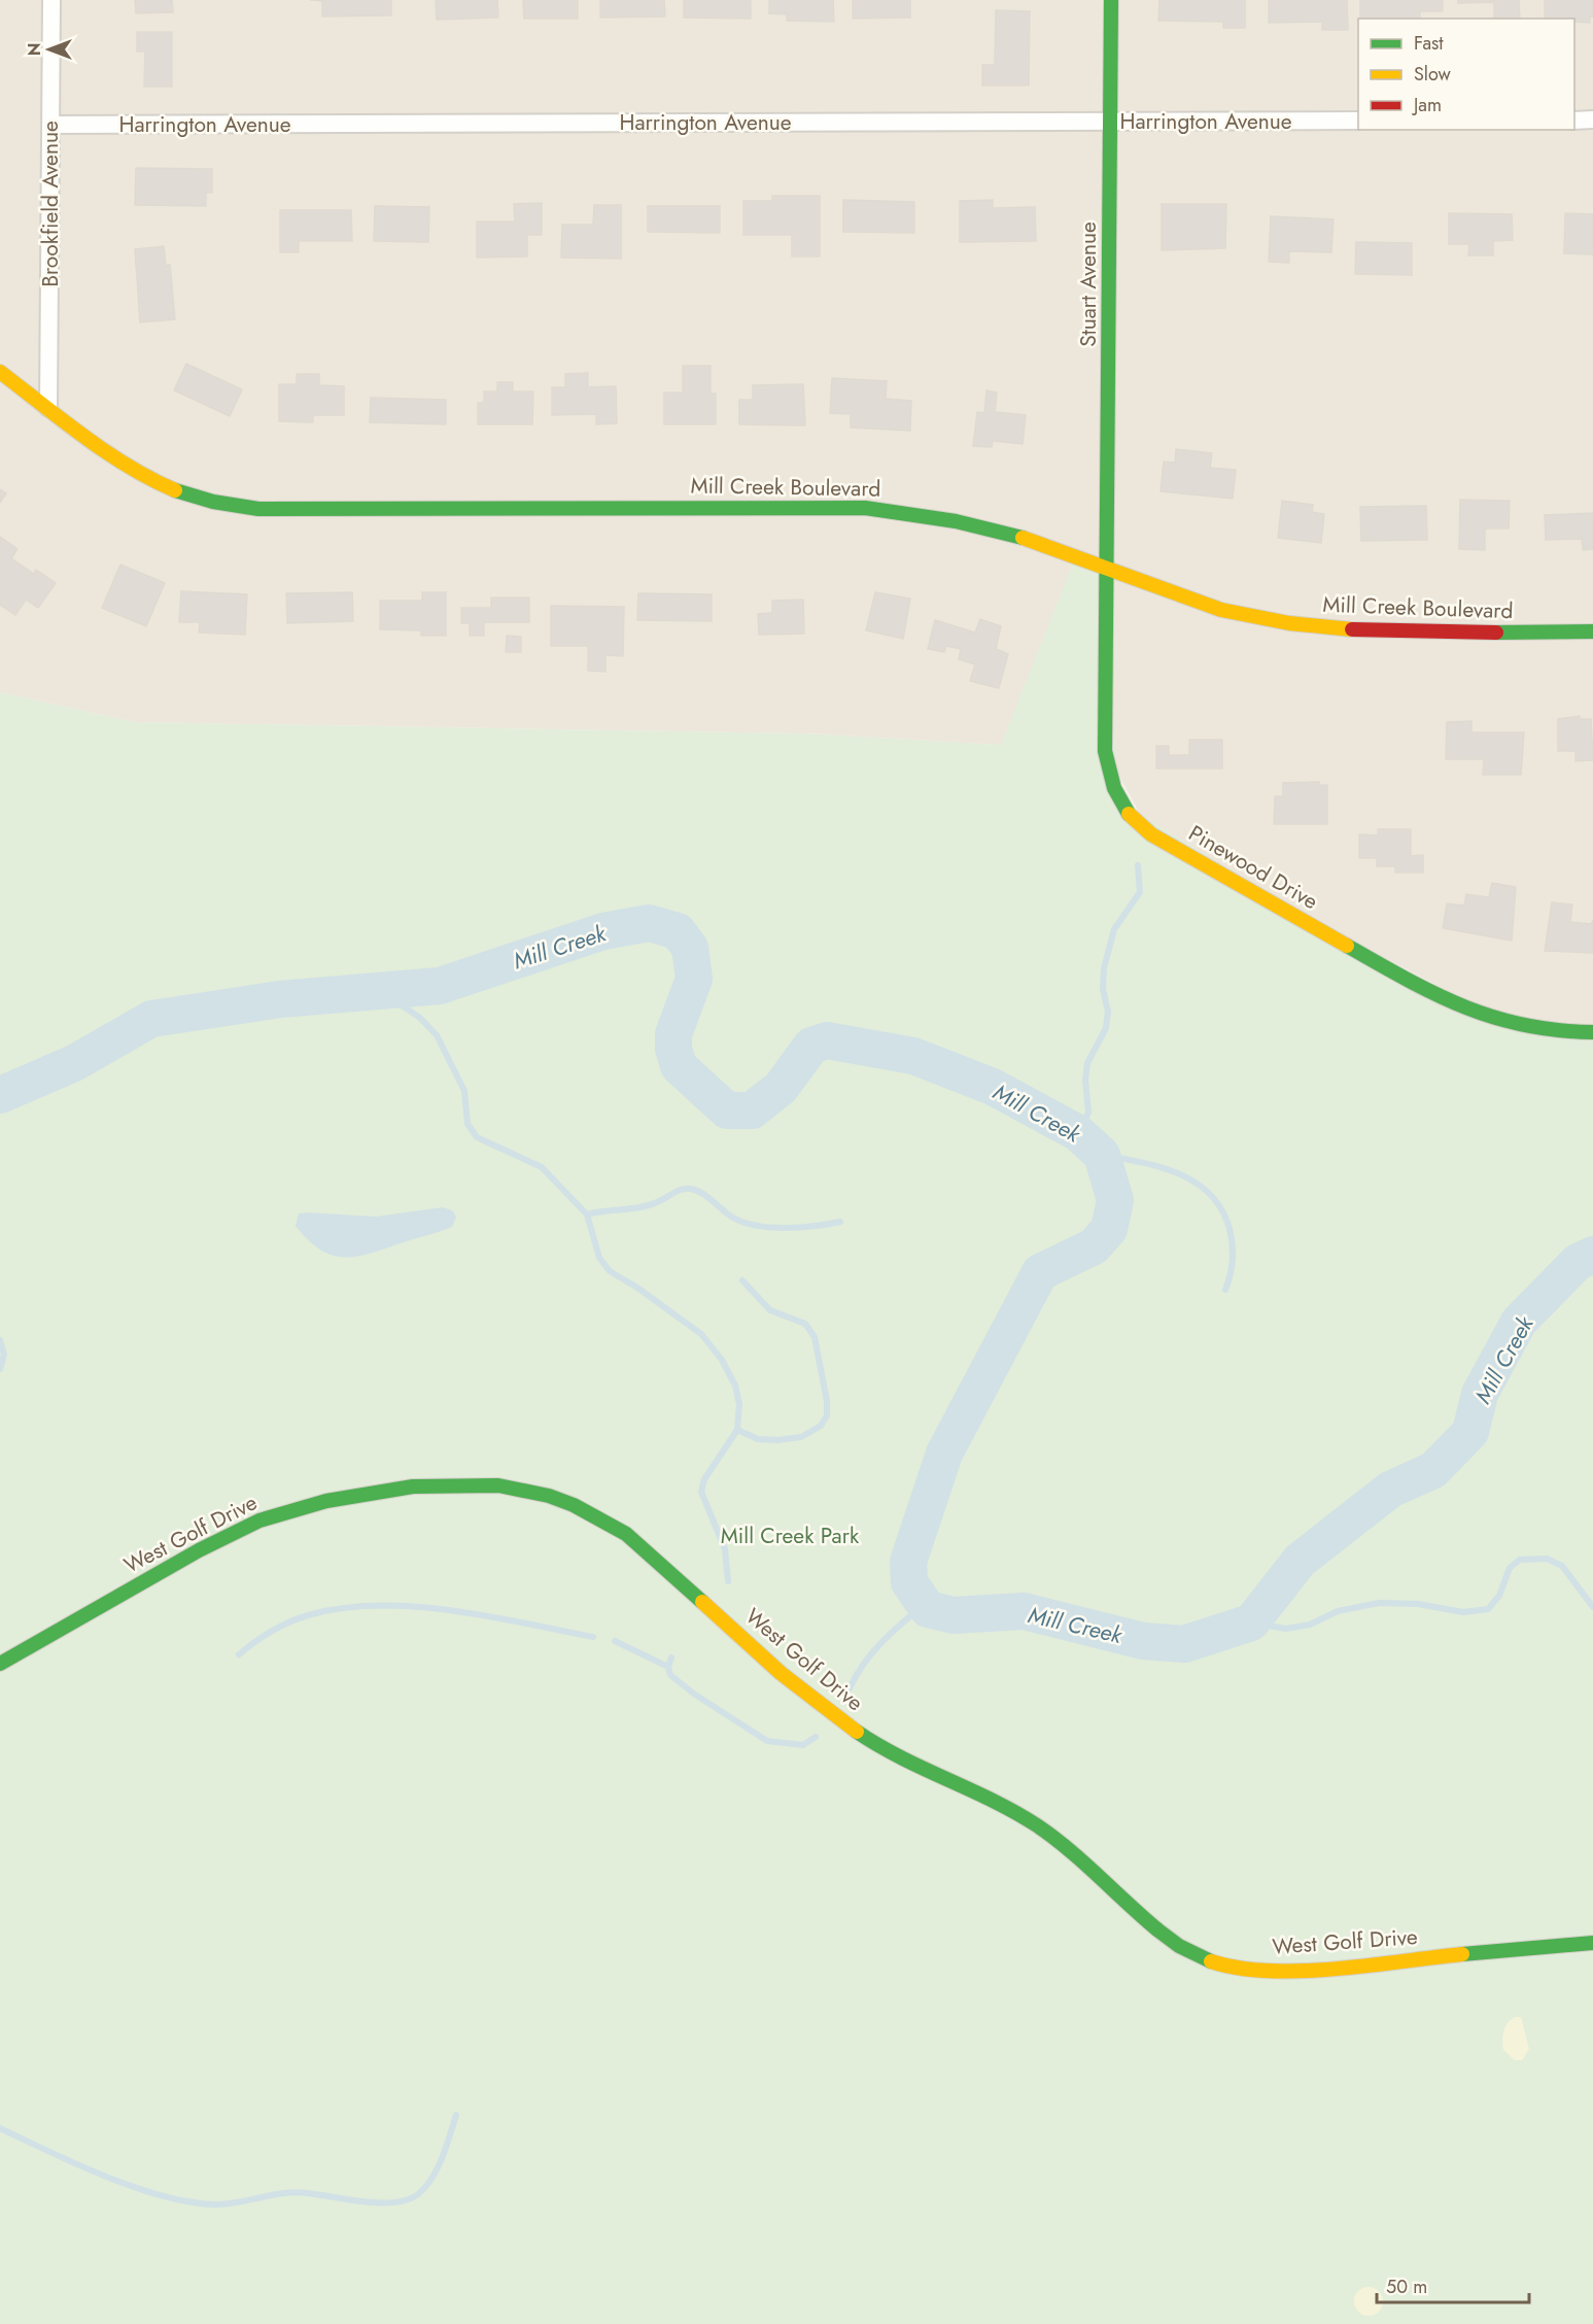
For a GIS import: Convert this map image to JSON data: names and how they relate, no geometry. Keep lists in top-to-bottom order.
{
  "streets": {
    "street": [
      "Harrington Avenue",
      "Brookfield Avenue",
      "Stuart Avenue",
      "Mill Creek Boulevard",
      "Pinewood Drive",
      "West Golf Drive"
    ]
  },
  "crossings": [
    ["Harrington Avenue", "Brookfield Avenue"],
    ["Harrington Avenue", "Stuart Avenue"],
    ["Brookfield Avenue", "Mill Creek Boulevard"],
    ["Stuart Avenue", "Mill Creek Boulevard"],
    ["Stuart Avenue", "Pinewood Drive"],
    ["Mill Creek Boulevard", "Pinewood Drive"]
  ],
  "water": ["Mill Creek"],
  "parks": ["Mill Creek Park"],
  "legend": ["Fast", "Slow", "Jam"],
  "scale_bar": "50 m",
  "north": "left"
}
